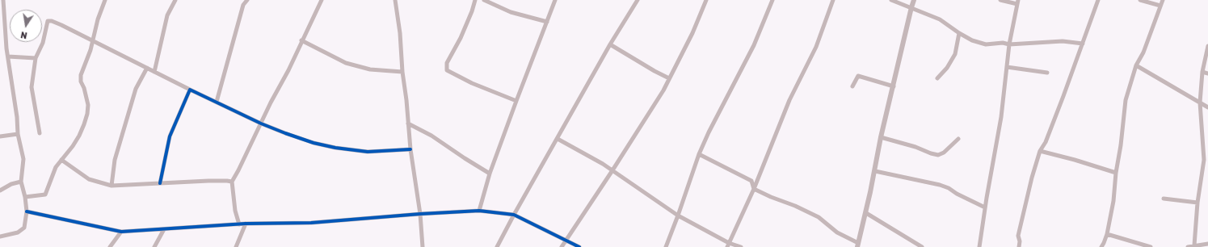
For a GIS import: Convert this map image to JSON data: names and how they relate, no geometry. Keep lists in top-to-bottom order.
{
  "north": "bottom"
}
